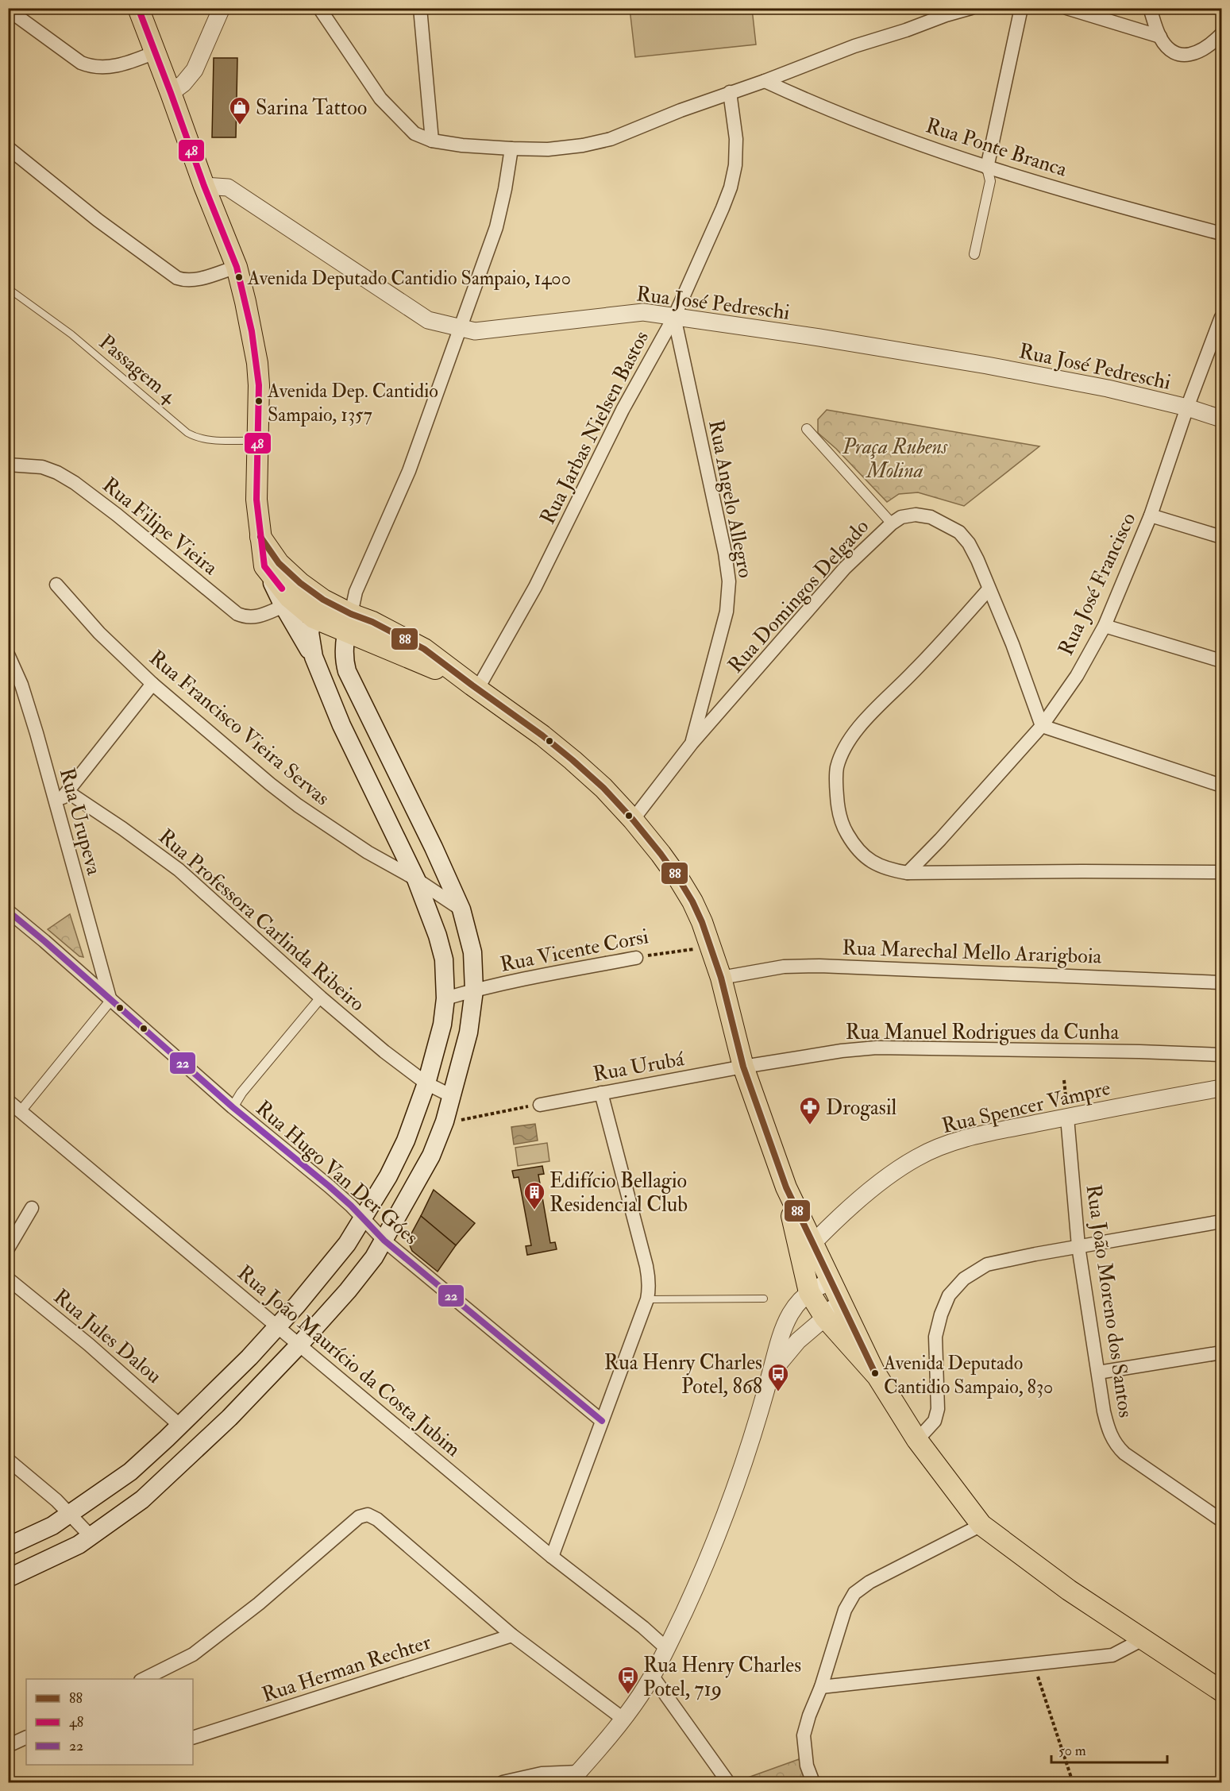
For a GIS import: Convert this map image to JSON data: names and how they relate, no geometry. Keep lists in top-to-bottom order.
{
  "streets": {
    "street": [
      "Rua Ponte Branca",
      "Rua José Pedreschi",
      "Rua Jarbas Nielsen Bastos",
      "Rua Angelo Allegro",
      "Rua Filipe Vieira",
      "Rua José Francisco",
      "Rua Domingos Delgado",
      "Rua Francisco Vieira Servas",
      "Rua Urupeva",
      "Rua Professora Carlinda Ribeiro",
      "Rua Vicente Corsi",
      "Rua Marechal Mello Ararigboia",
      "Rua Manuel Rodrigues da Cunha",
      "Rua Urubá",
      "Rua Spencer Vampre",
      "Rua Hugo Van Der Góes",
      "Rua João Moreno dos Santos",
      "Rua Jules Dalou",
      "Rua João Maurício da Costa Jubim",
      "Rua Herman Rechter"
    ],
    "lane": ["Passagem 4"]
  },
  "crossings": [
    ["Rua José Pedreschi", "Rua Jarbas Nielsen Bastos"],
    ["Rua José Pedreschi", "Rua Angelo Allegro"],
    ["Rua José Pedreschi", "Rua José Francisco"],
    ["Rua Jarbas Nielsen Bastos", "Rua Angelo Allegro"],
    ["Rua Angelo Allegro", "Rua Domingos Delgado"],
    ["Rua José Francisco", "Rua Domingos Delgado"],
    ["Rua Urupeva", "Rua Hugo Van Der Góes"],
    ["Rua Manuel Rodrigues da Cunha", "Rua Urubá"],
    ["Rua Spencer Vampre", "Rua João Moreno dos Santos"]
  ],
  "parks": ["Praça Rubens Molina"],
  "places": {
    "shop": ["Sarina Tattoo"],
    "other": ["Avenida Deputado Cantidio Sampaio, 1400", "Avenida Dep. Cantidio Sampaio, 1357", "Avenida Deputado Cantidio Sampaio, 830"],
    "pharmacy": ["Drogasil"],
    "building": ["Edifício Bellagio Residencial Club"],
    "bus stop": ["Rua Henry Charles Potel, 868", "Rua Henry Charles Potel, 719"]
  },
  "lines": ["transit line 48", "transit line 88", "transit line 22"],
  "legend": ["88", "48", "22"],
  "scale_bar": "50 m"
}
